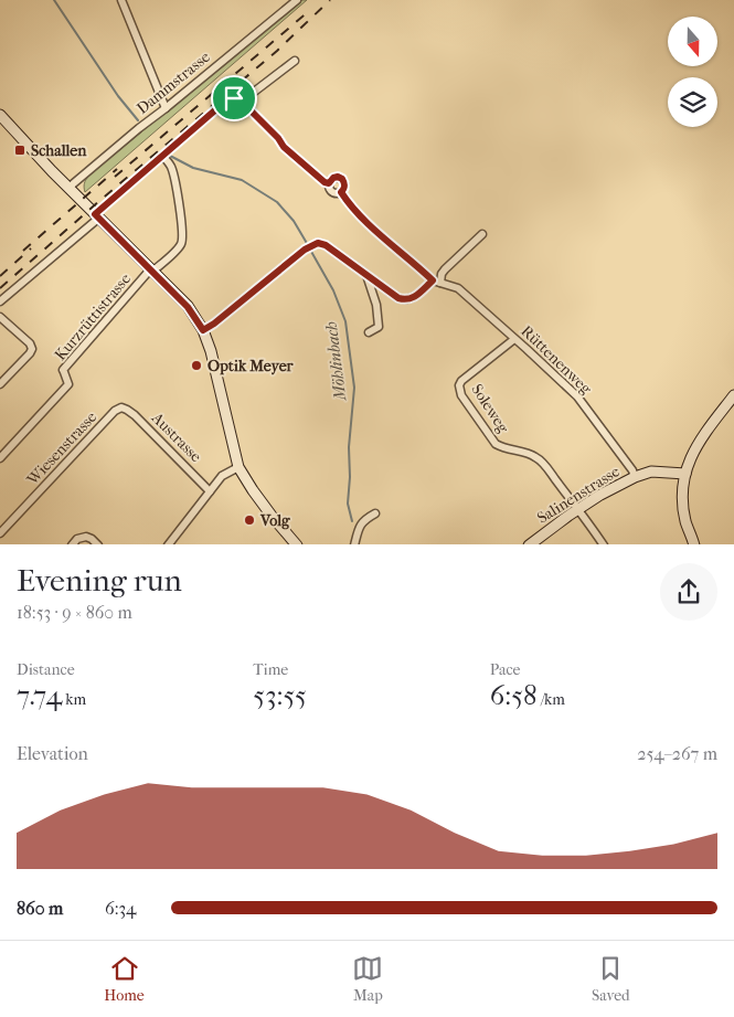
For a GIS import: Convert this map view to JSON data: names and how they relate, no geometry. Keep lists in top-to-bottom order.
{
  "streets": {
    "street": [
      "Dammstrasse",
      "Kurzrüttistrasse",
      "Rüttenenweg",
      "Soleweg",
      "Austrasse",
      "Wiesenstrasse",
      "Salinenstrasse"
    ]
  },
  "crossings": [
    ["Rüttenenweg", "Soleweg"],
    ["Rüttenenweg", "Salinenstrasse"],
    ["Soleweg", "Salinenstrasse"],
    ["Austrasse", "Wiesenstrasse"]
  ],
  "water": ["Möhlinbach"],
  "places": {
    "transit": ["Schallen"],
    "other": ["Optik Meyer", "Volg"]
  },
  "north": "bottom",
  "page": {
    "heading": ["Evening run", "18:53 · 9 × 860 m"],
    "stats": [
      ["Distance", "7.74 km"],
      ["Time", "53:55"],
      ["Pace", "6:58 /km"]
    ],
    "chart": ["Elevation", "254–267 m"],
    "list": [
      {
        "name": "860 m",
        "note": "6:34"
      }
    ],
    "tabs": ["Home", "Map", "Saved"]
  }
}
